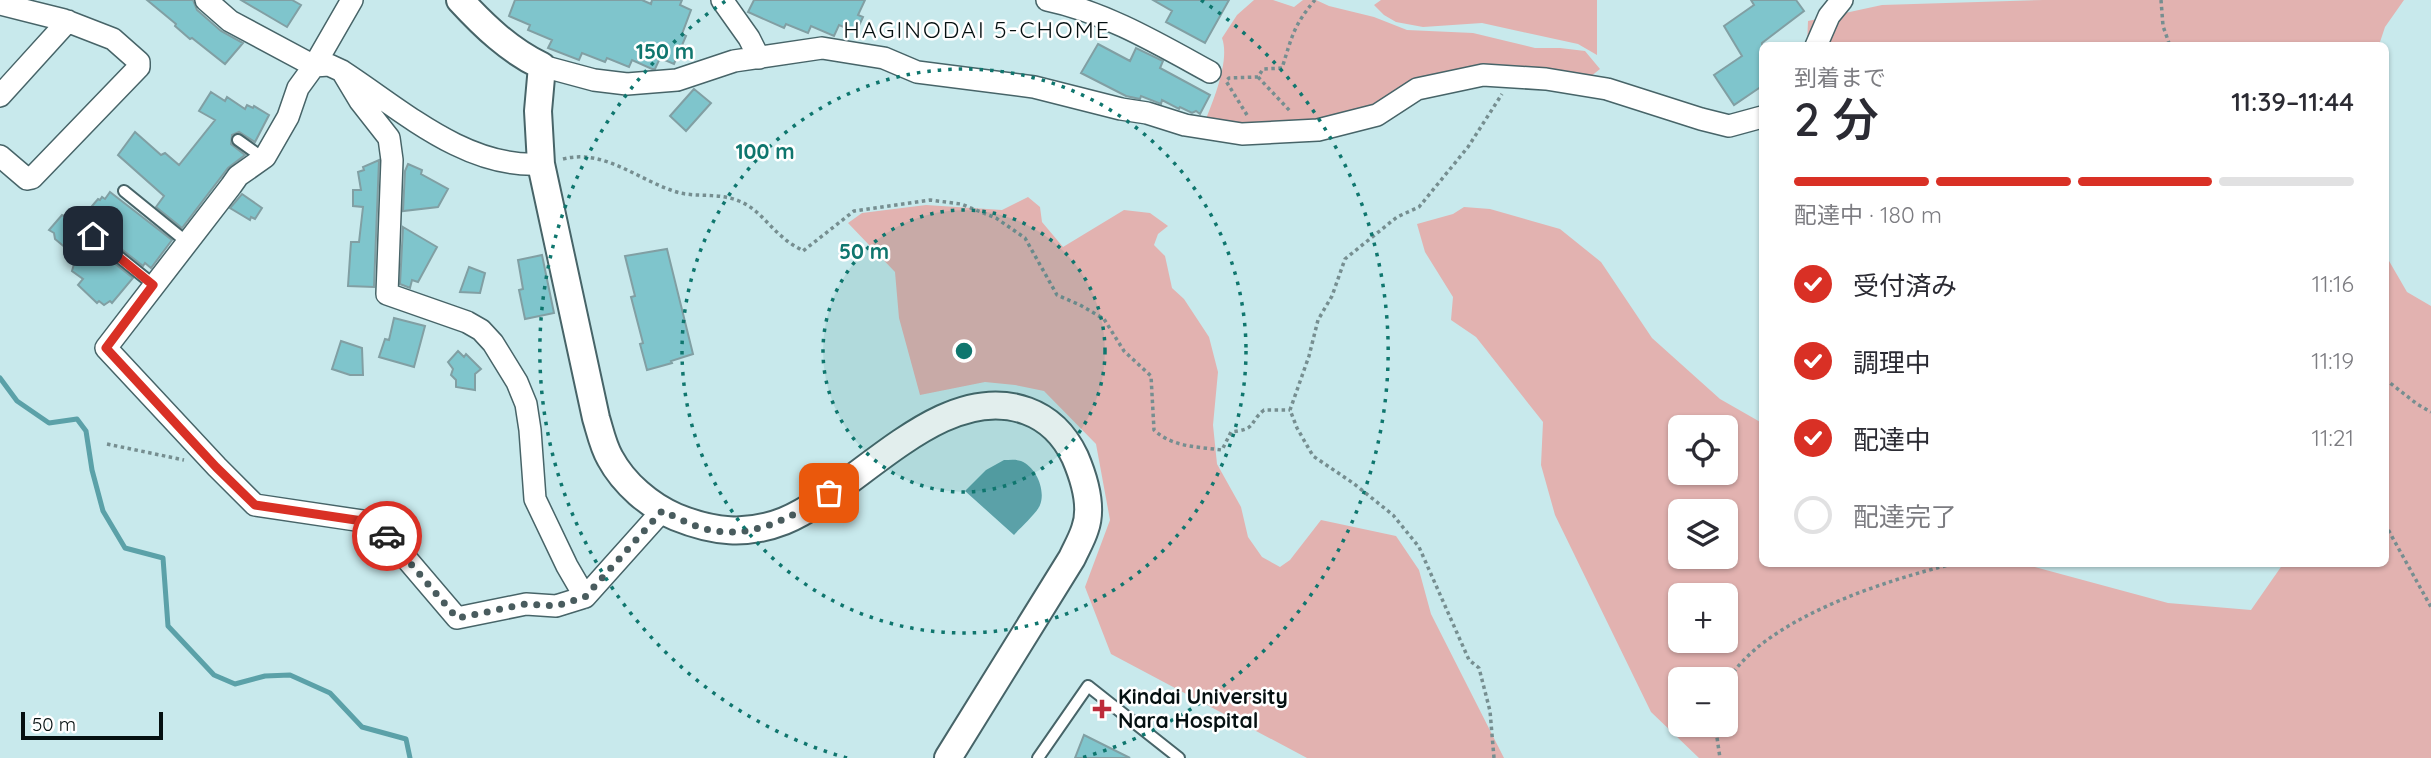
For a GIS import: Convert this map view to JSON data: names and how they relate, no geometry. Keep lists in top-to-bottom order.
{
  "districts": ["HAGINODAI 5-CHOME"],
  "places": {
    "health": ["Kindai University Nara Hospital"]
  },
  "scale_bar": "50 m",
  "page": {
    "heading": ["2 分", "到着まで", "11:39–11:44"],
    "bar": "配達中 · 180 m",
    "list": [
      ["受付済み", "11:16"],
      ["調理中", "11:19"],
      ["配達中", "11:21"],
      "配達完了"
    ],
    "map_buttons": ["+", "−"],
    "scale": "50 m"
  },
  "rings": ["150 m", "100 m", "50 m"]
}
